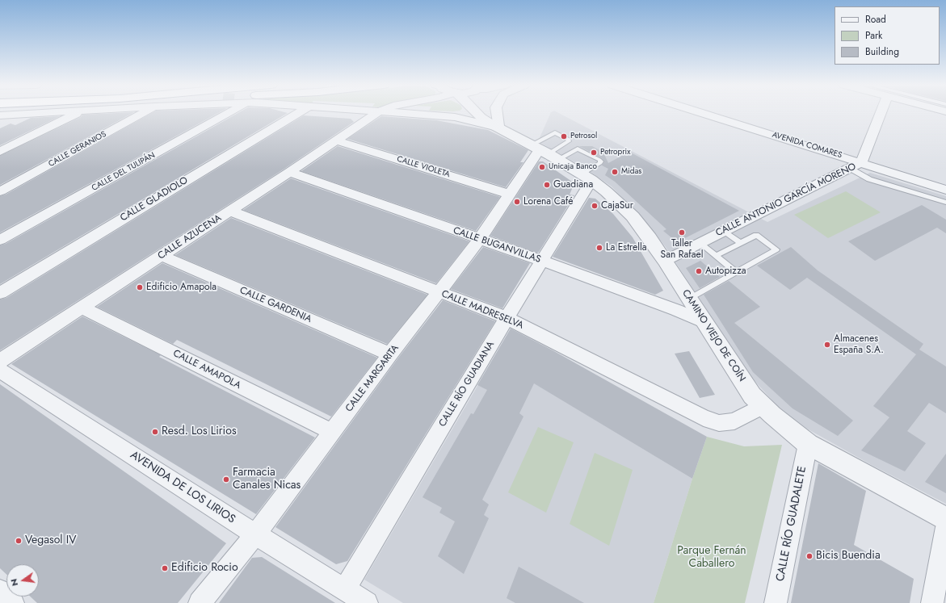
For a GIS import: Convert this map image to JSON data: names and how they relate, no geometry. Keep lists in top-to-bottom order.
{
  "streets": {
    "street": [
      "AVENIDA COMARES",
      "CALLE GERANIOS",
      "CALLE VIOLETA",
      "CALLE DEL TULIPÁN",
      "CALLE GLADIOLO",
      "CALLE ANTONIO GARCÍA MORENO",
      "CALLE AZUCENA",
      "CALLE BUGANVILLAS",
      "CALLE GARDENIA",
      "CALLE MADRESELVA",
      "CAMINO VIEJO DE COÍN",
      "CALLE AMAPOLA",
      "CALLE MARGARITA",
      "CALLE RÍO GUADIANA",
      "AVENIDA DE LOS LIRIOS",
      "CALLE RÍO GUADALETE"
    ]
  },
  "crossings": [
    ["AVENIDA COMARES", "CALLE ANTONIO GARCÍA MORENO"],
    ["CALLE VIOLETA", "CALLE AZUCENA"],
    ["CALLE VIOLETA", "CALLE MARGARITA"],
    ["CALLE ANTONIO GARCÍA MORENO", "CAMINO VIEJO DE COÍN"],
    ["CALLE AZUCENA", "CALLE BUGANVILLAS"],
    ["CALLE AZUCENA", "CALLE GARDENIA"],
    ["CALLE AZUCENA", "CALLE MADRESELVA"],
    ["CALLE AZUCENA", "CALLE AMAPOLA"],
    ["CALLE BUGANVILLAS", "CAMINO VIEJO DE COÍN"],
    ["CALLE BUGANVILLAS", "CALLE MARGARITA"],
    ["CALLE BUGANVILLAS", "CALLE RÍO GUADIANA"],
    ["CALLE GARDENIA", "CALLE MARGARITA"],
    ["CALLE MADRESELVA", "CAMINO VIEJO DE COÍN"],
    ["CALLE MADRESELVA", "CALLE MARGARITA"],
    ["CALLE MADRESELVA", "CALLE RÍO GUADIANA"],
    ["CAMINO VIEJO DE COÍN", "CALLE MARGARITA"],
    ["CAMINO VIEJO DE COÍN", "CALLE RÍO GUADIANA"],
    ["CAMINO VIEJO DE COÍN", "CALLE RÍO GUADALETE"],
    ["CALLE AMAPOLA", "CALLE MARGARITA"],
    ["CALLE MARGARITA", "AVENIDA DE LOS LIRIOS"],
    ["CALLE RÍO GUADIANA", "AVENIDA DE LOS LIRIOS"]
  ],
  "parks": ["Parque Fernán Caballero"],
  "places": [
    "Petrosol",
    "Petroprix",
    "Unicaja Banco",
    "Midas",
    "Guadiana",
    "Lorena Café",
    "CajaSur",
    "Taller San Rafael",
    "La Estrella",
    "Autopizza",
    "Edificio Amapola",
    "Almacenes España S.A.",
    "Resd. Los Lirios",
    "Farmacia Canales Nicas",
    "Vegasol IV",
    "Bicis Buendia",
    "Edificio Rocio"
  ],
  "legend": ["Road", "Park", "Building"],
  "north": "left"
}
